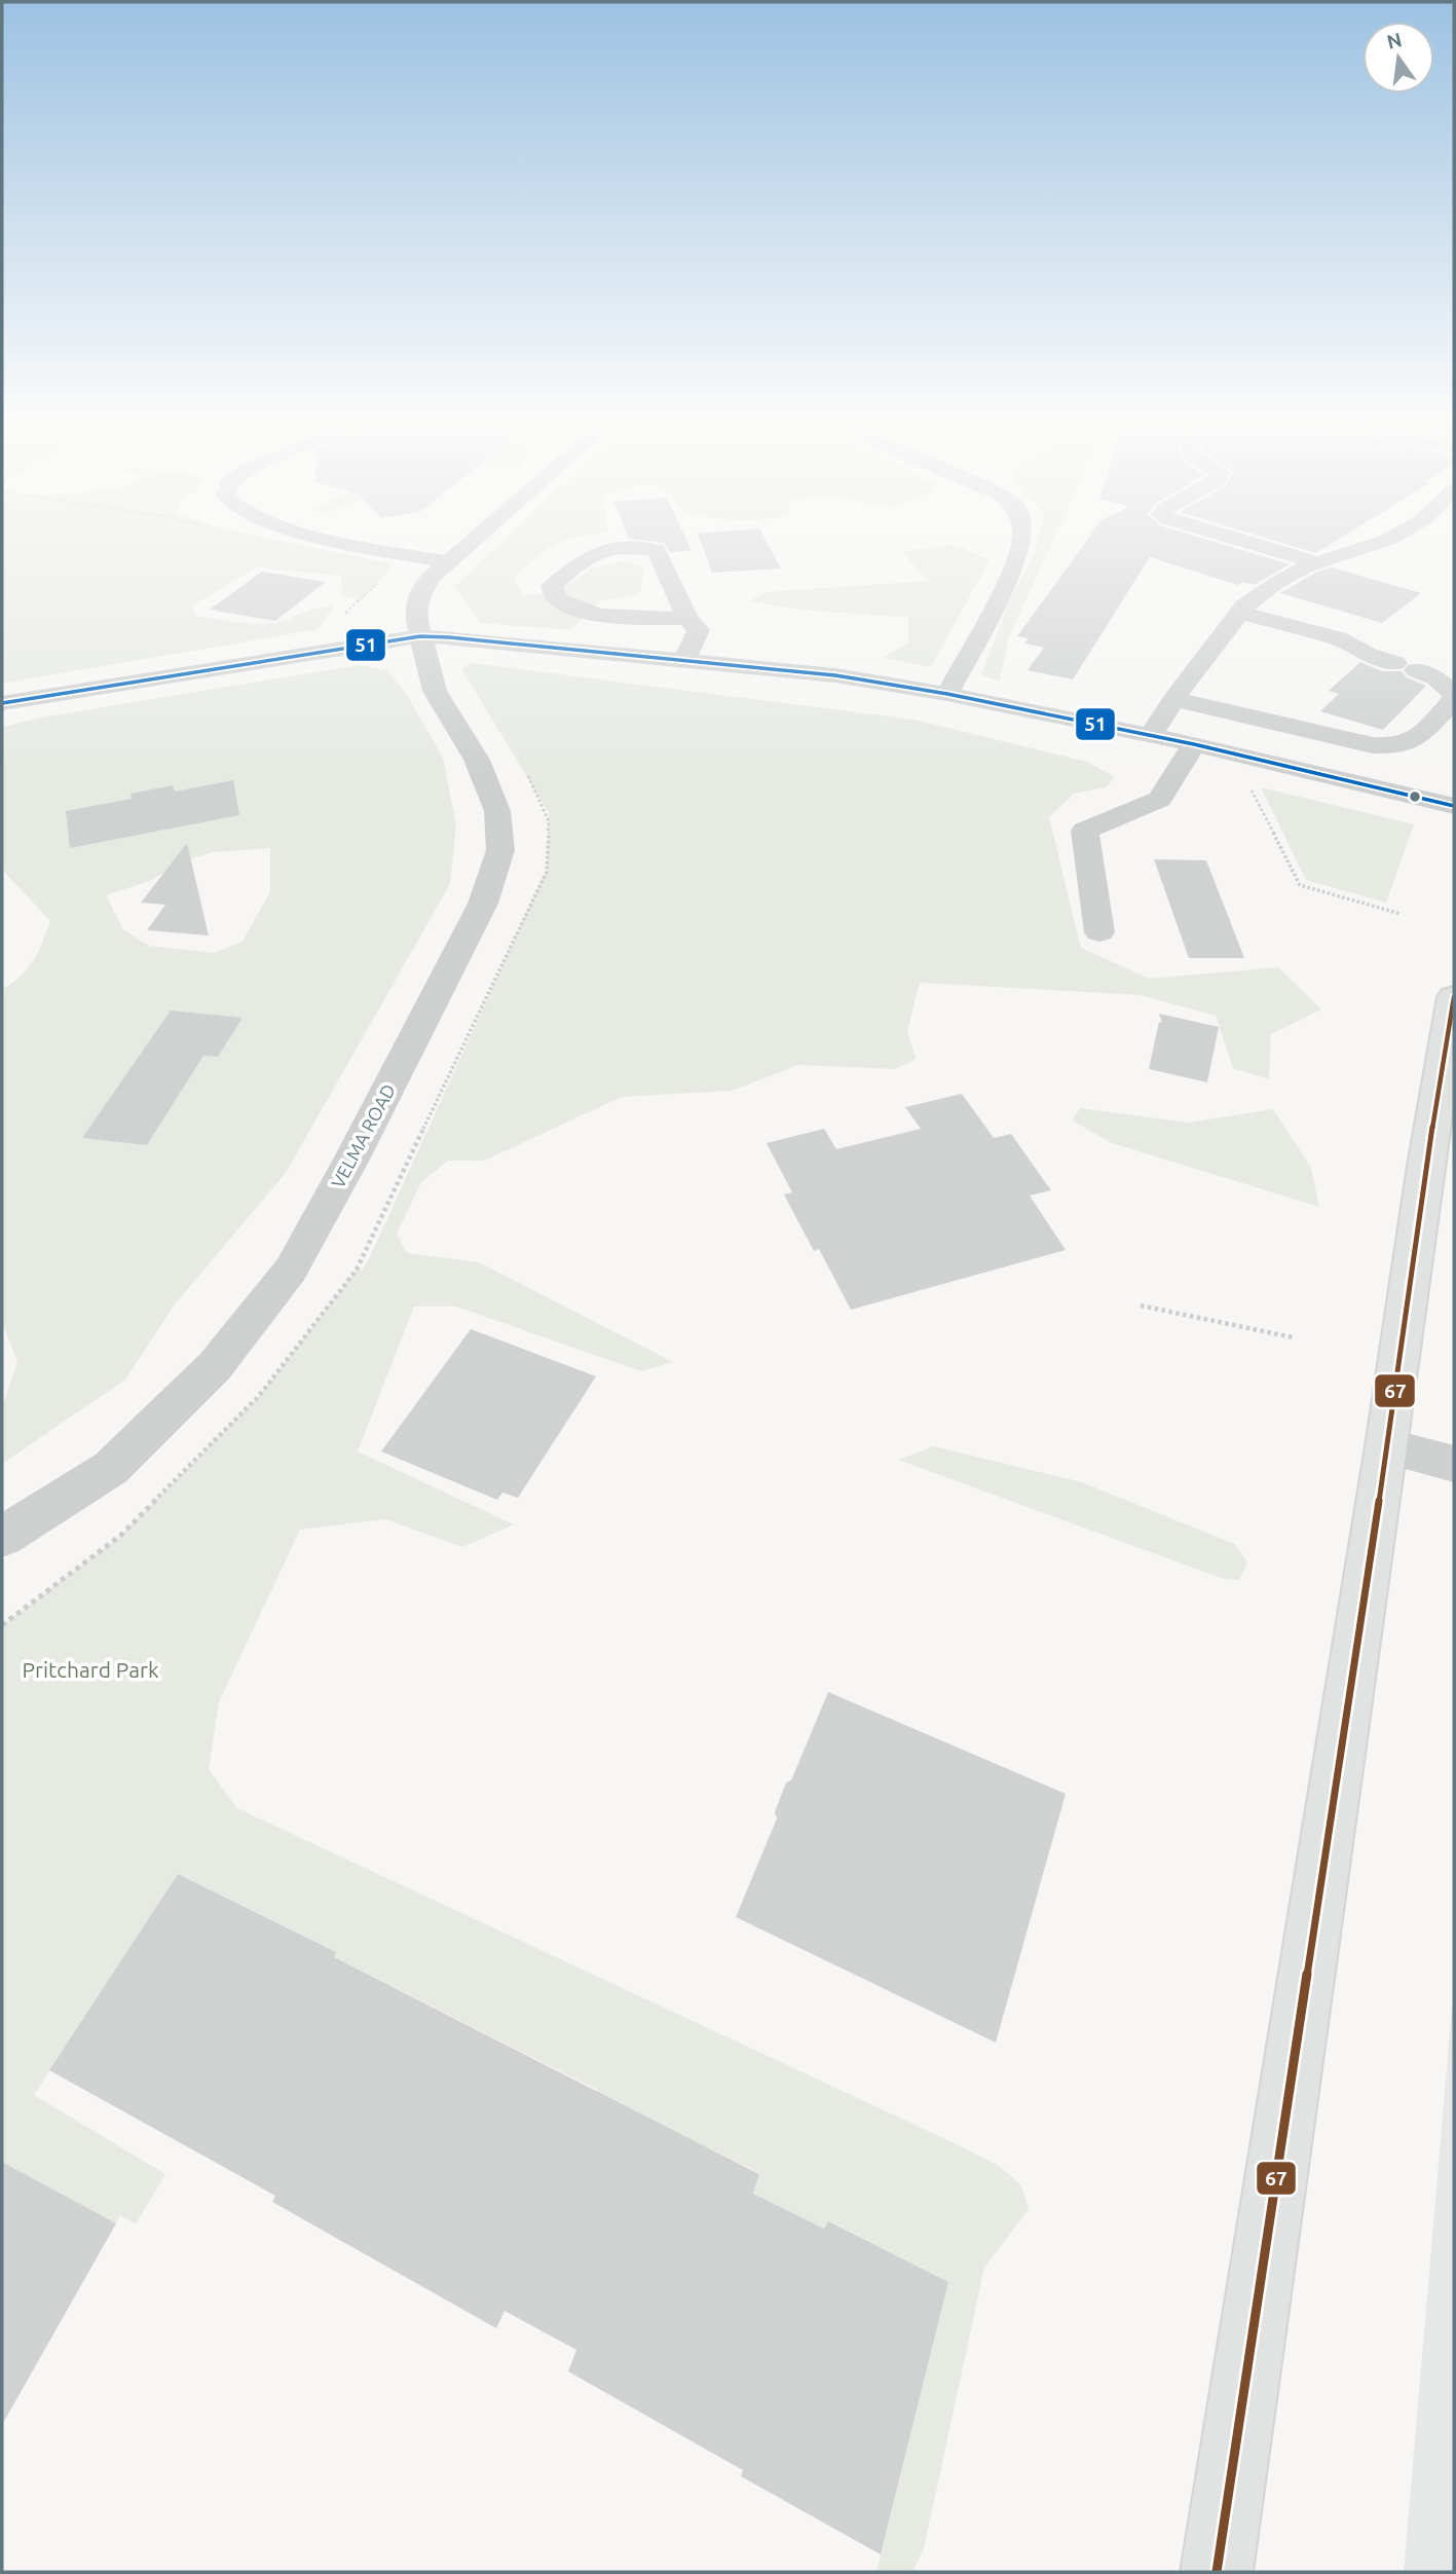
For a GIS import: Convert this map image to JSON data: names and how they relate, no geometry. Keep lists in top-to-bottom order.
{
  "streets": {
    "street": ["VELMA ROAD"]
  },
  "parks": ["Pritchard Park"],
  "lines": ["transit line 51", "transit line 67"],
  "north": "top"
}
